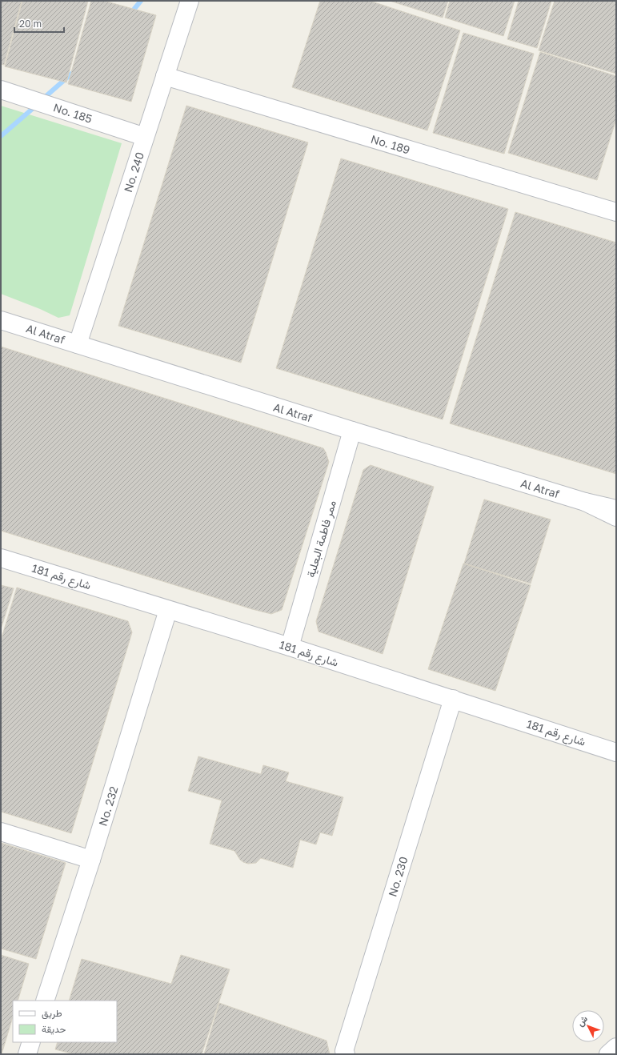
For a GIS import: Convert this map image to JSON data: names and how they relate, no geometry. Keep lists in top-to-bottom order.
{
  "streets": {
    "street": [
      "No. 185",
      "No. 189",
      "No. 240",
      "Al Atraf",
      "ممر فاطمة البعلية",
      "شارع رقم 181",
      "No. 232",
      "No. 230"
    ]
  },
  "crossings": [
    ["No. 185", "No. 240"],
    ["No. 189", "No. 240"],
    ["No. 240", "Al Atraf"],
    ["Al Atraf", "ممر فاطمة البعلية"],
    ["ممر فاطمة البعلية", "شارع رقم 181"],
    ["شارع رقم 181", "No. 232"],
    ["شارع رقم 181", "No. 230"]
  ],
  "legend": ["طريق", "حديقة"],
  "scale_bar": "20 m",
  "north": "top left"
}
